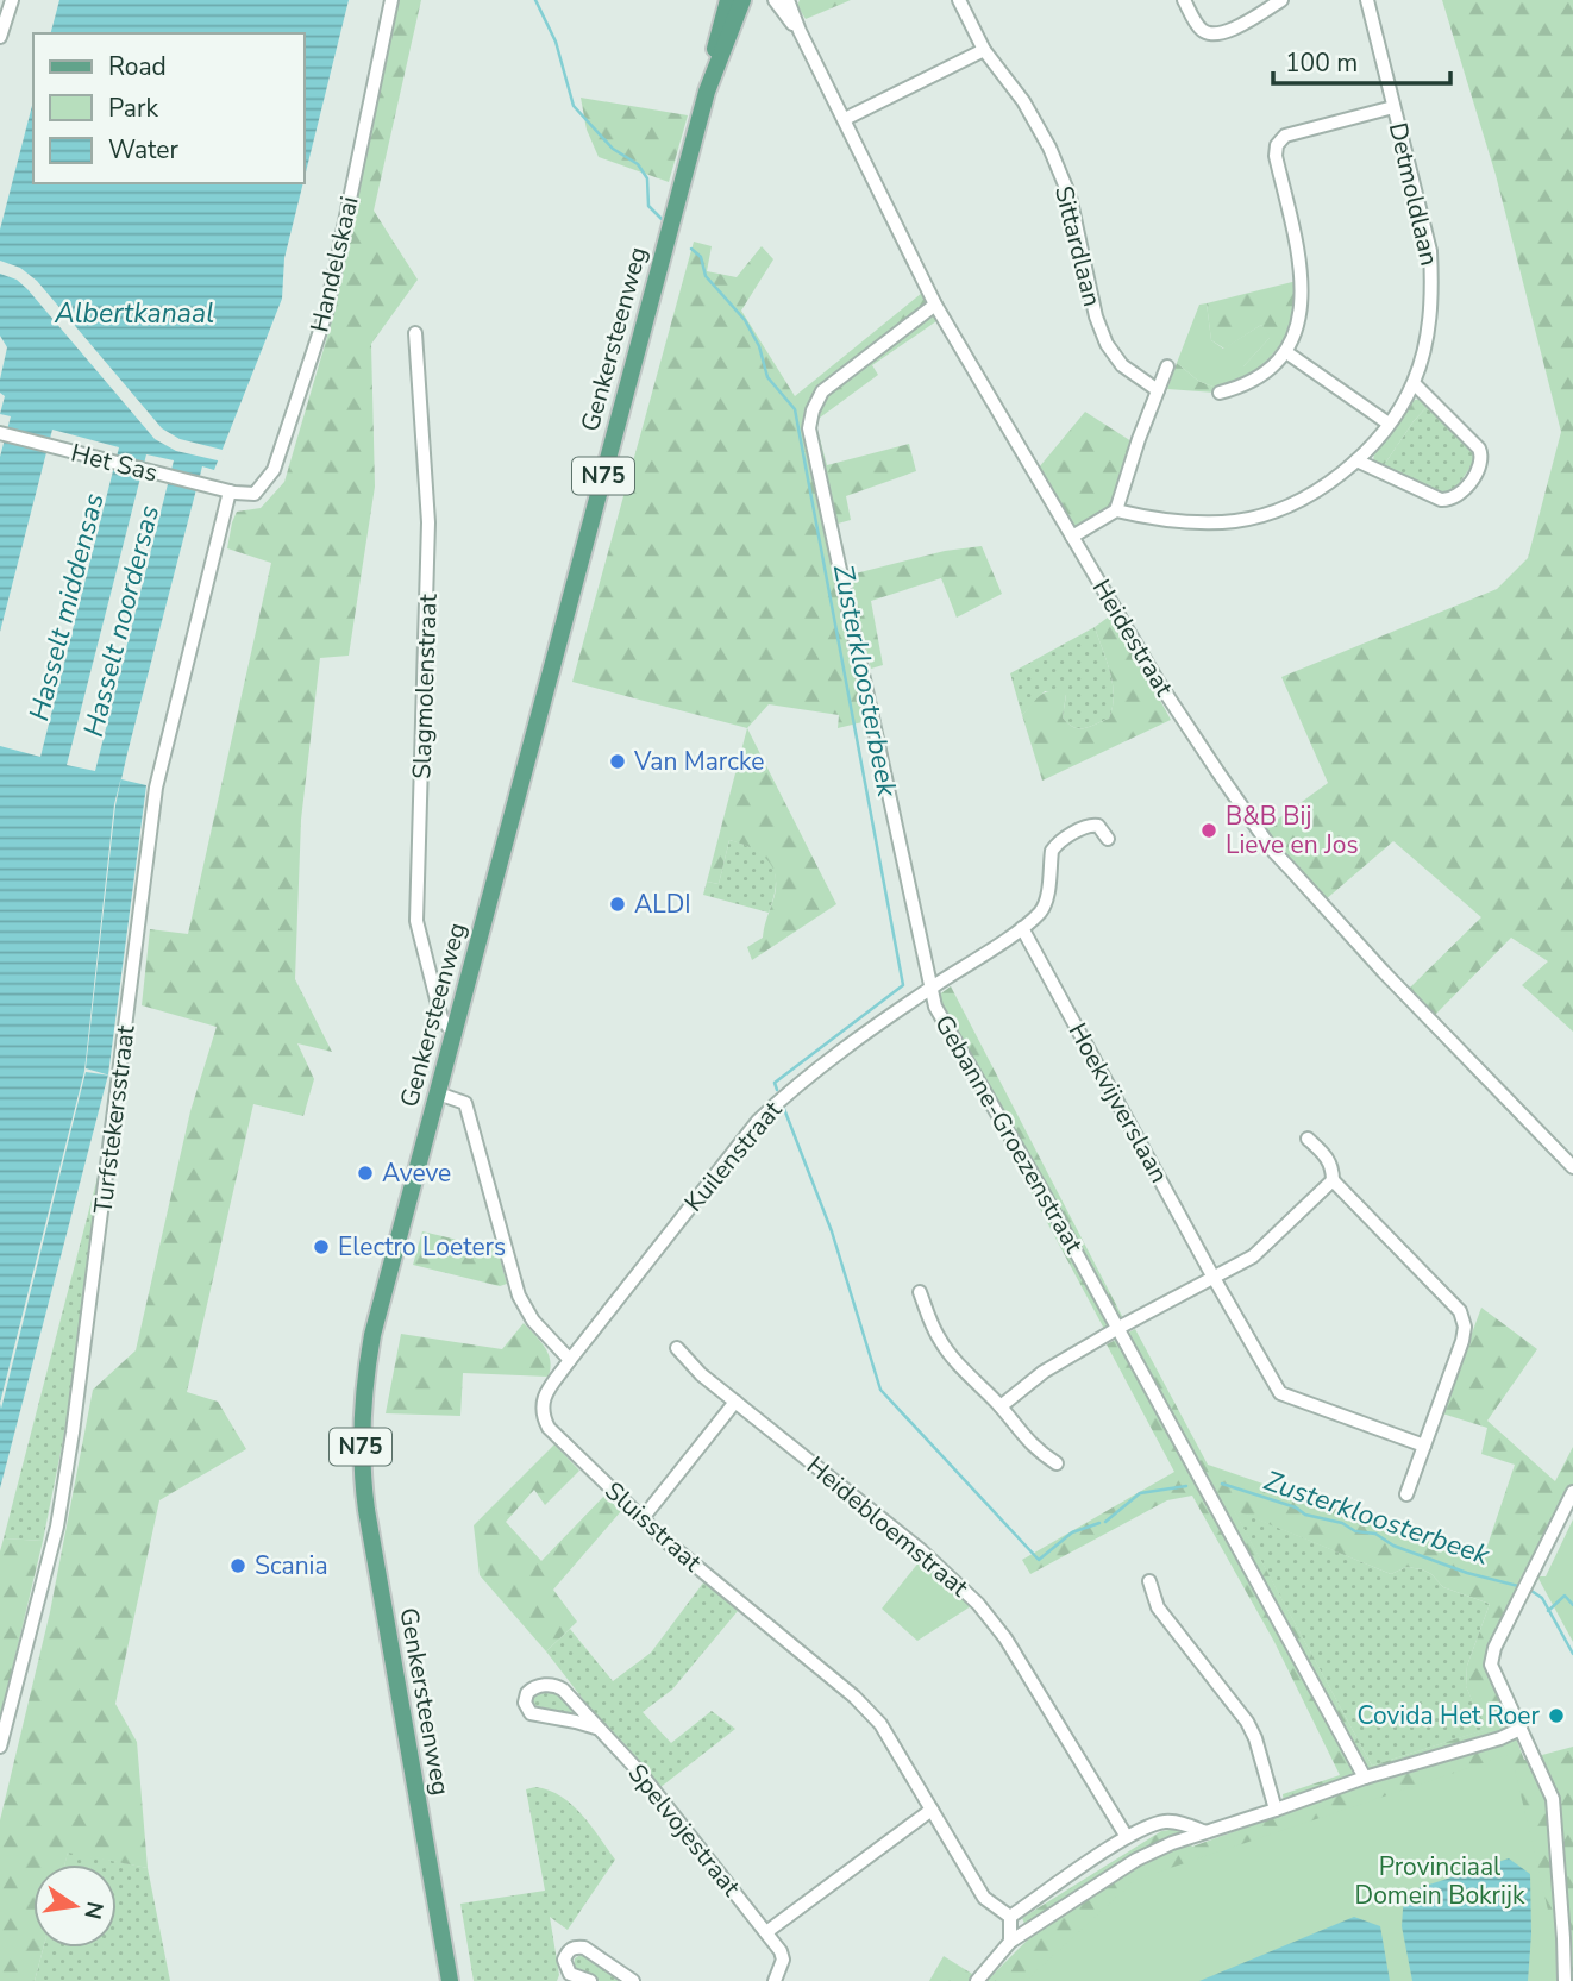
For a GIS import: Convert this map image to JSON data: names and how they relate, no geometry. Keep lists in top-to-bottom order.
{
  "streets": {
    "main road": ["Genkersteenweg", "N75"],
    "street": [
      "Detmoldlaan",
      "Sittardlaan",
      "Handelskaai",
      "Het Sas",
      "Heidestraat",
      "Slagmolenstraat",
      "Hoekvijverslaan",
      "Turfstekersstraat",
      "Gebanne-Groezenstraat",
      "Kuilenstraat",
      "Sluisstraat",
      "Heidebloemstraat",
      "Spelvojestraat"
    ]
  },
  "crossings": [
    ["Handelskaai", "Het Sas"],
    ["Handelskaai", "Turfstekersstraat"],
    ["Genkersteenweg", "Slagmolenstraat"],
    ["Het Sas", "Turfstekersstraat"],
    ["Heidestraat", "Gebanne-Groezenstraat"],
    ["Gebanne-Groezenstraat", "Kuilenstraat"],
    ["Kuilenstraat", "Sluisstraat"]
  ],
  "water": [
    "Albertkanaal",
    "Hasselt middensas",
    "Hasselt noordersas",
    "Zusterkloosterbeek"
  ],
  "parks": ["Provinciaal Domein Bokrijk"],
  "places": [
    "Van Marcke",
    "B&B Bij Lieve en Jos",
    "ALDI",
    "Aveve",
    "Electro Loeters",
    "Scania",
    "Covida Het Roer"
  ],
  "legend": ["Road", "Park", "Water"],
  "scale_bar": "100 m",
  "north": "right"
}
